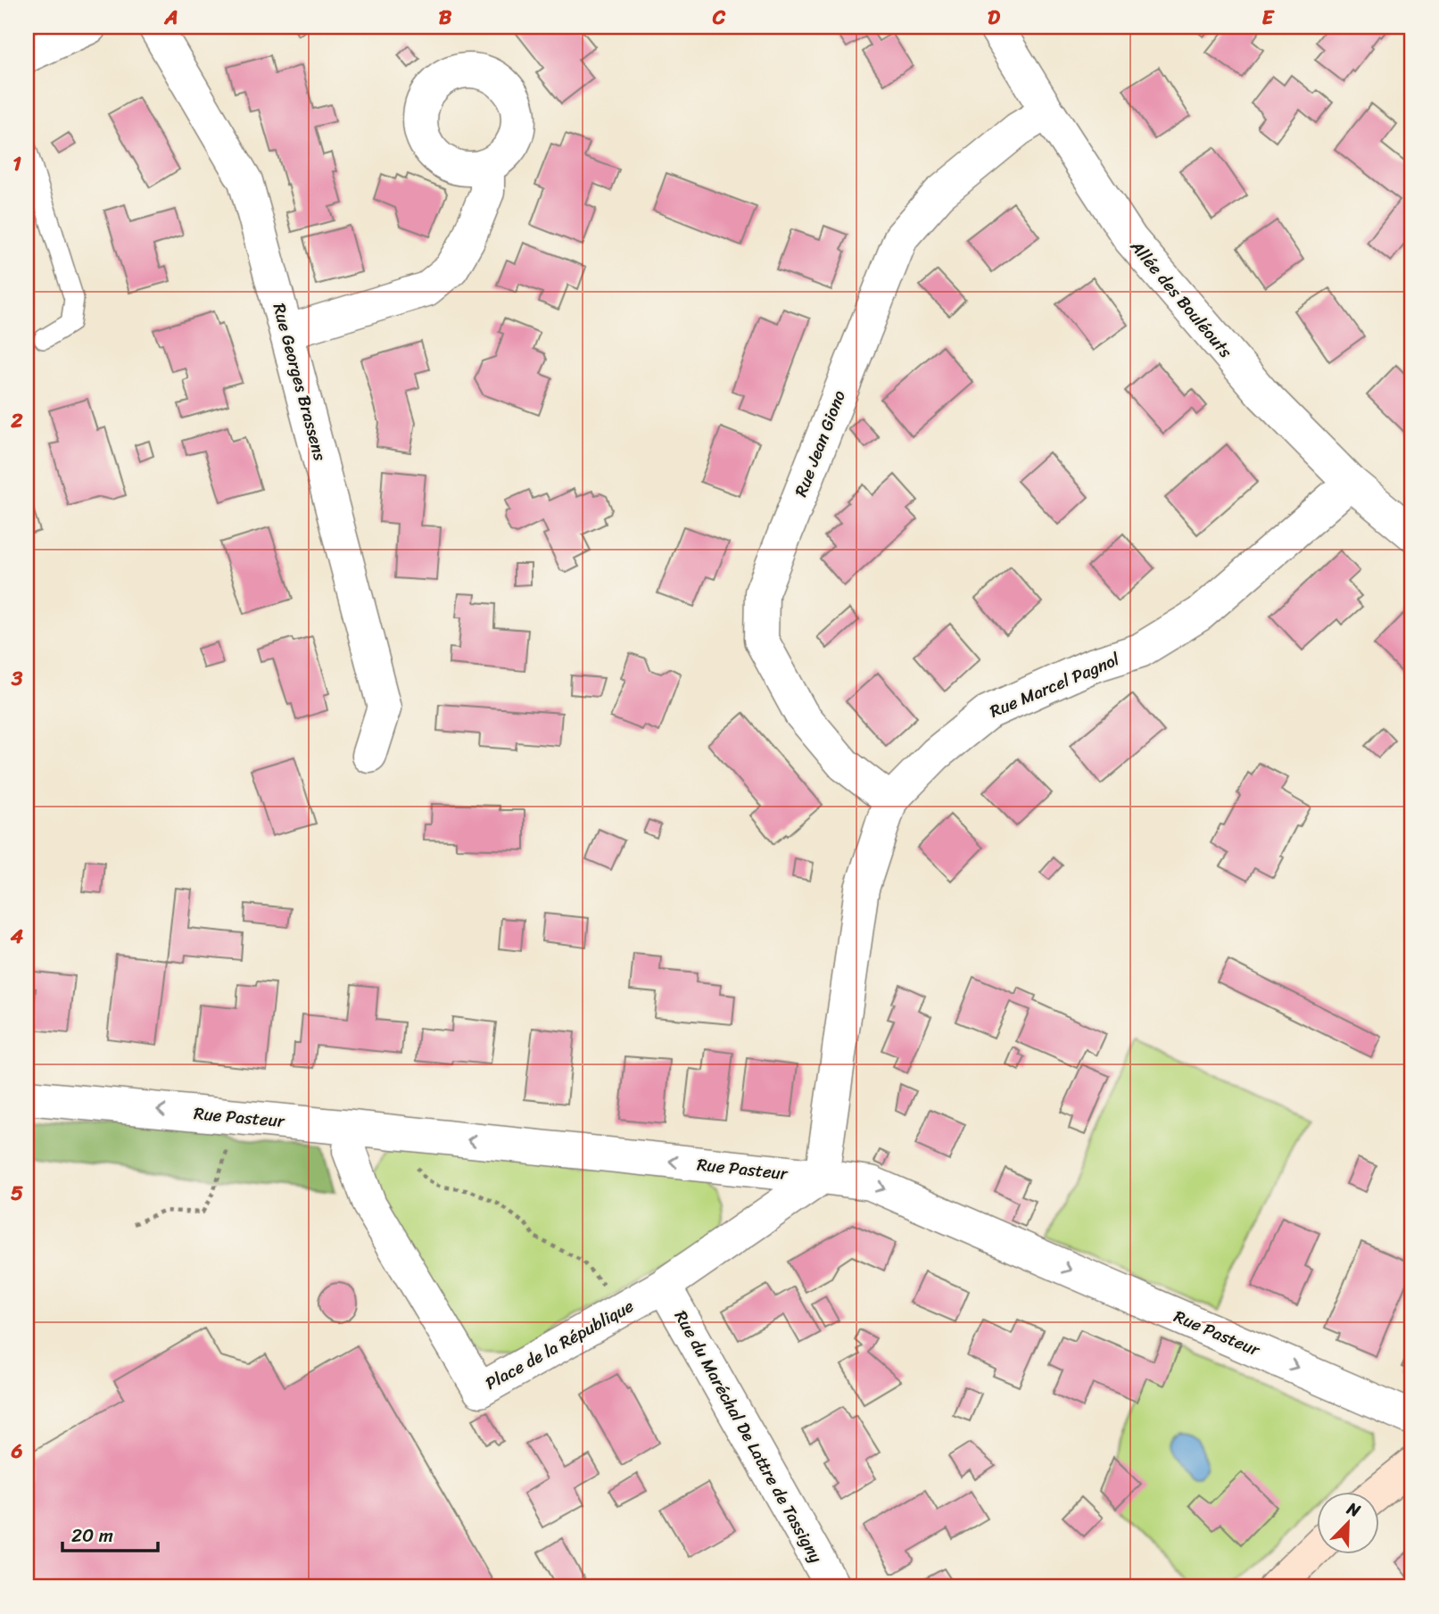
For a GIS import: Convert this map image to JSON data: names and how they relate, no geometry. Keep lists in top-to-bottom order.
{
  "streets": {
    "street": [
      "Allée des Bouléouts",
      "Rue Georges Brassens",
      "Rue Jean Giono",
      "Rue Marcel Pagnol",
      "Rue Pasteur",
      "Place de la République",
      "Rue du Maréchal De Lattre de Tassigny"
    ]
  },
  "crossings": [
    ["Allée des Bouléouts", "Rue Jean Giono"],
    ["Allée des Bouléouts", "Rue Marcel Pagnol"],
    ["Rue Jean Giono", "Rue Marcel Pagnol"],
    ["Rue Marcel Pagnol", "Rue Pasteur"],
    ["Rue Marcel Pagnol", "Place de la République"],
    ["Rue Pasteur", "Place de la République"],
    ["Place de la République", "Rue du Maréchal De Lattre de Tassigny"]
  ],
  "scale_bar": "20 m",
  "north": "top right",
  "grid": {
    "columns": [
      "A",
      "B",
      "C",
      "D",
      "E"
    ],
    "rows": [
      "1",
      "2",
      "3",
      "4",
      "5",
      "6"
    ]
  }
}
